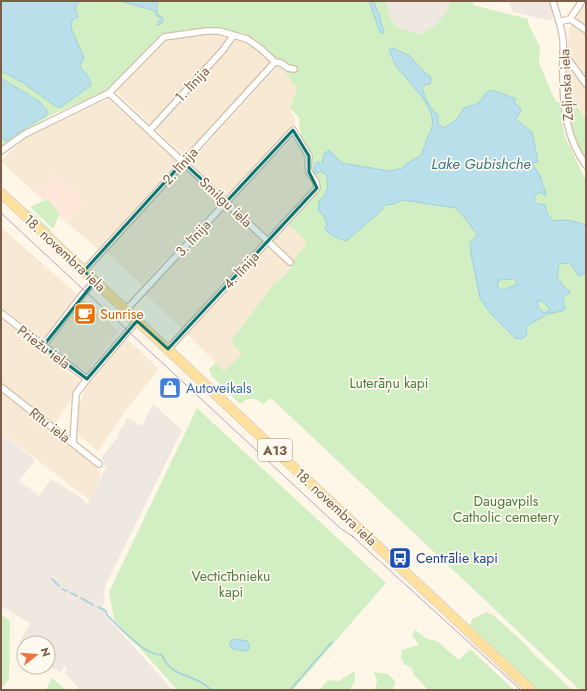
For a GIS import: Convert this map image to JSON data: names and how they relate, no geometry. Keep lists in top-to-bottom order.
{
  "streets": {
    "main road": ["18. novembra iela", "A13"],
    "street": [
      "1. līnija",
      "Zeļinska iela",
      "2. līnija",
      "Smilgu iela",
      "3. līnija",
      "4. līnija",
      "Priežu iela",
      "Rītu iela"
    ]
  },
  "crossings": [
    ["1. līnija", "Smilgu iela"],
    ["2. līnija", "Smilgu iela"],
    ["2. līnija", "18. novembra iela"],
    ["Smilgu iela", "3. līnija"],
    ["Smilgu iela", "4. līnija"],
    ["3. līnija", "18. novembra iela"],
    ["3. līnija", "4. līnija"],
    ["18. novembra iela", "4. līnija"]
  ],
  "water": ["Lake Gubishche"],
  "parks": ["Luterāņu kapi", "Daugavpils Catholic cemetery", "Vecticībnieku kapi"],
  "places": {
    "cafe": ["Sunrise"],
    "shop": ["Autoveikals"],
    "bus stop": ["Centrālie kapi"]
  },
  "north": "right"
}
